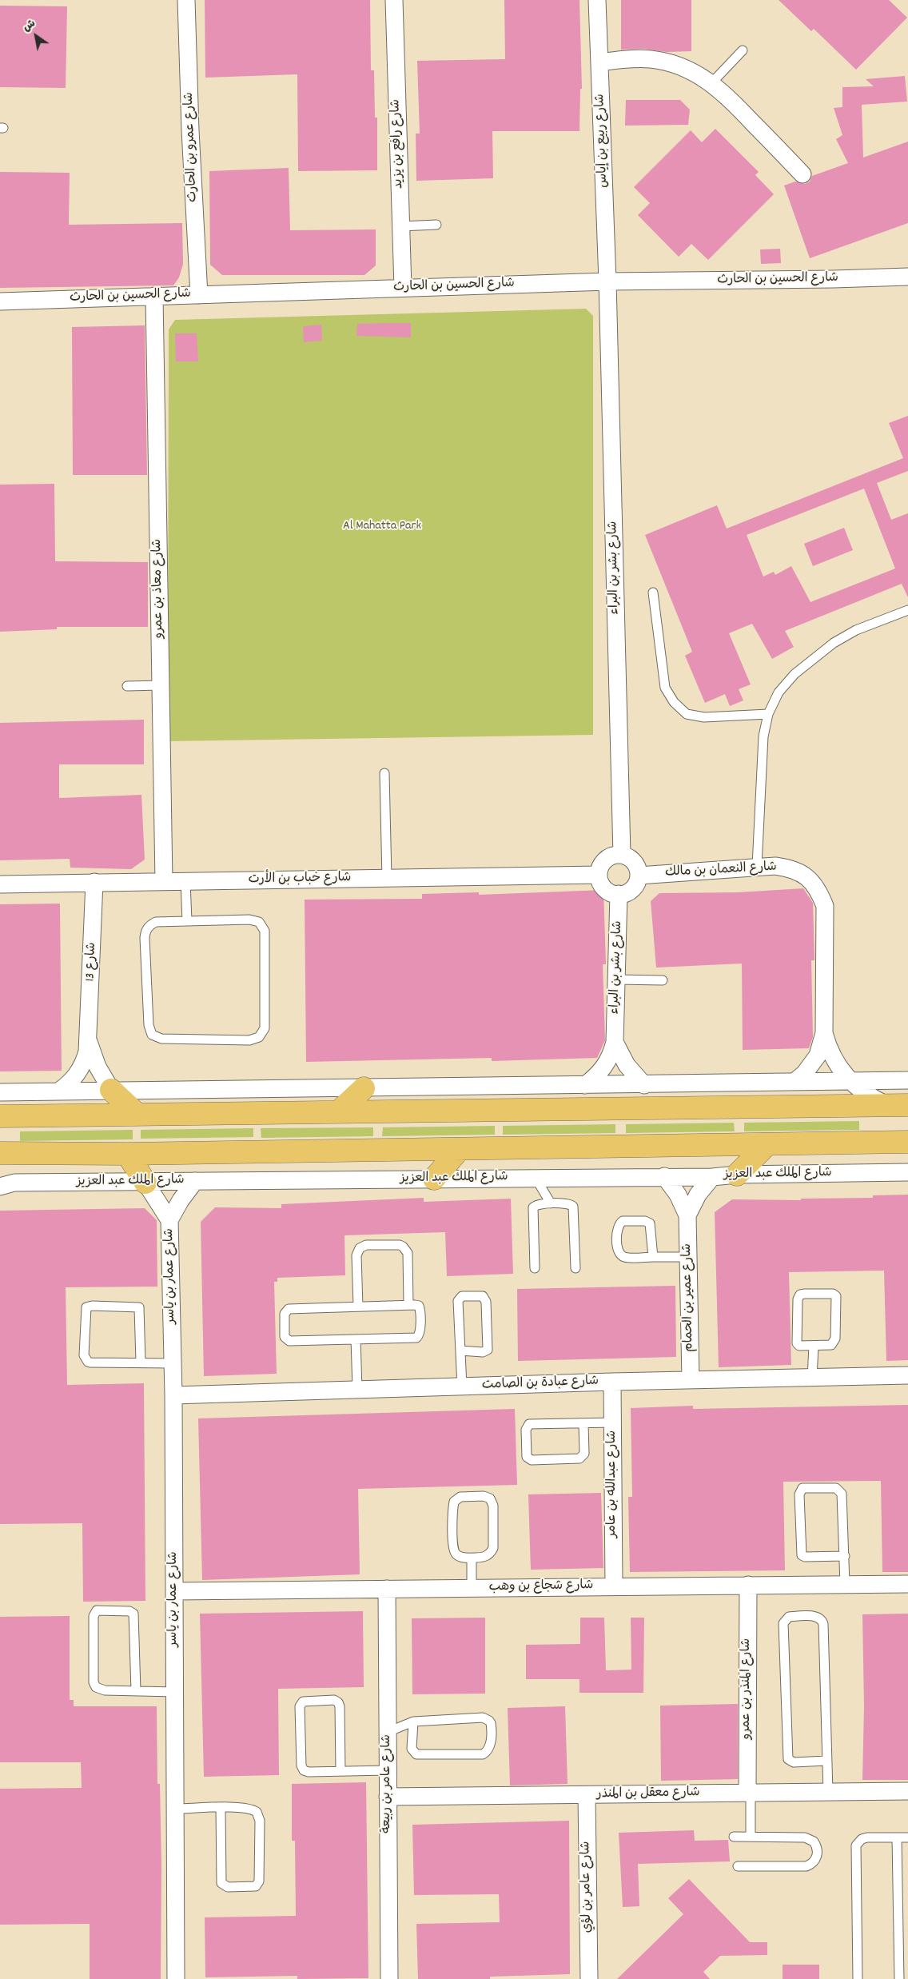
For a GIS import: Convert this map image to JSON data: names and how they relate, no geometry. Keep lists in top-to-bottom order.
{
  "streets": {
    "street": [
      "شارع ربيع بن إياس",
      "شارع رافع بن يزيد",
      "شارع عمرو بن الحارث",
      "شارع الحسين بن الحارث",
      "شارع بشر بن البراء",
      "شارع معاذ بن عمرو",
      "شارع النعمان بن مالك",
      "شارع خباب بن الأرت",
      "شارع 13",
      "شارع الملك عبد العزيز",
      "شارع عمار بن ياسر",
      "شارع عمير بن الحمام",
      "شارع عبادة بن الصامت",
      "شارع عبدالله بن عامر",
      "شارع شجاع بن وهب",
      "شارع المنذر بن عمرو",
      "شارع عامر بن ربيعة",
      "شارع معقل بن المنذر",
      "شارع عامر بن لؤي"
    ]
  },
  "crossings": [
    ["شارع ربيع بن إياس", "شارع الحسين بن الحارث"],
    ["شارع ربيع بن إياس", "شارع بشر بن البراء"],
    ["شارع رافع بن يزيد", "شارع الحسين بن الحارث"],
    ["شارع عمرو بن الحارث", "شارع الحسين بن الحارث"],
    ["شارع الحسين بن الحارث", "شارع بشر بن البراء"],
    ["شارع الحسين بن الحارث", "شارع معاذ بن عمرو"],
    ["شارع بشر بن البراء", "شارع النعمان بن مالك"],
    ["شارع بشر بن البراء", "شارع خباب بن الأرت"],
    ["شارع معاذ بن عمرو", "شارع خباب بن الأرت"],
    ["شارع النعمان بن مالك", "شارع خباب بن الأرت"],
    ["شارع خباب بن الأرت", "شارع 13"],
    ["شارع الملك عبد العزيز", "شارع عمار بن ياسر"],
    ["شارع الملك عبد العزيز", "شارع عمير بن الحمام"],
    ["شارع عمار بن ياسر", "شارع عبادة بن الصامت"],
    ["شارع عمار بن ياسر", "شارع شجاع بن وهب"],
    ["شارع عمير بن الحمام", "شارع عبادة بن الصامت"],
    ["شارع عبادة بن الصامت", "شارع عبدالله بن عامر"],
    ["شارع عبدالله بن عامر", "شارع شجاع بن وهب"],
    ["شارع شجاع بن وهب", "شارع المنذر بن عمرو"],
    ["شارع شجاع بن وهب", "شارع عامر بن ربيعة"],
    ["شارع المنذر بن عمرو", "شارع معقل بن المنذر"],
    ["شارع عامر بن ربيعة", "شارع معقل بن المنذر"],
    ["شارع معقل بن المنذر", "شارع عامر بن لؤي"]
  ],
  "parks": ["Al Mahatta Park"],
  "north": "top left"
}
